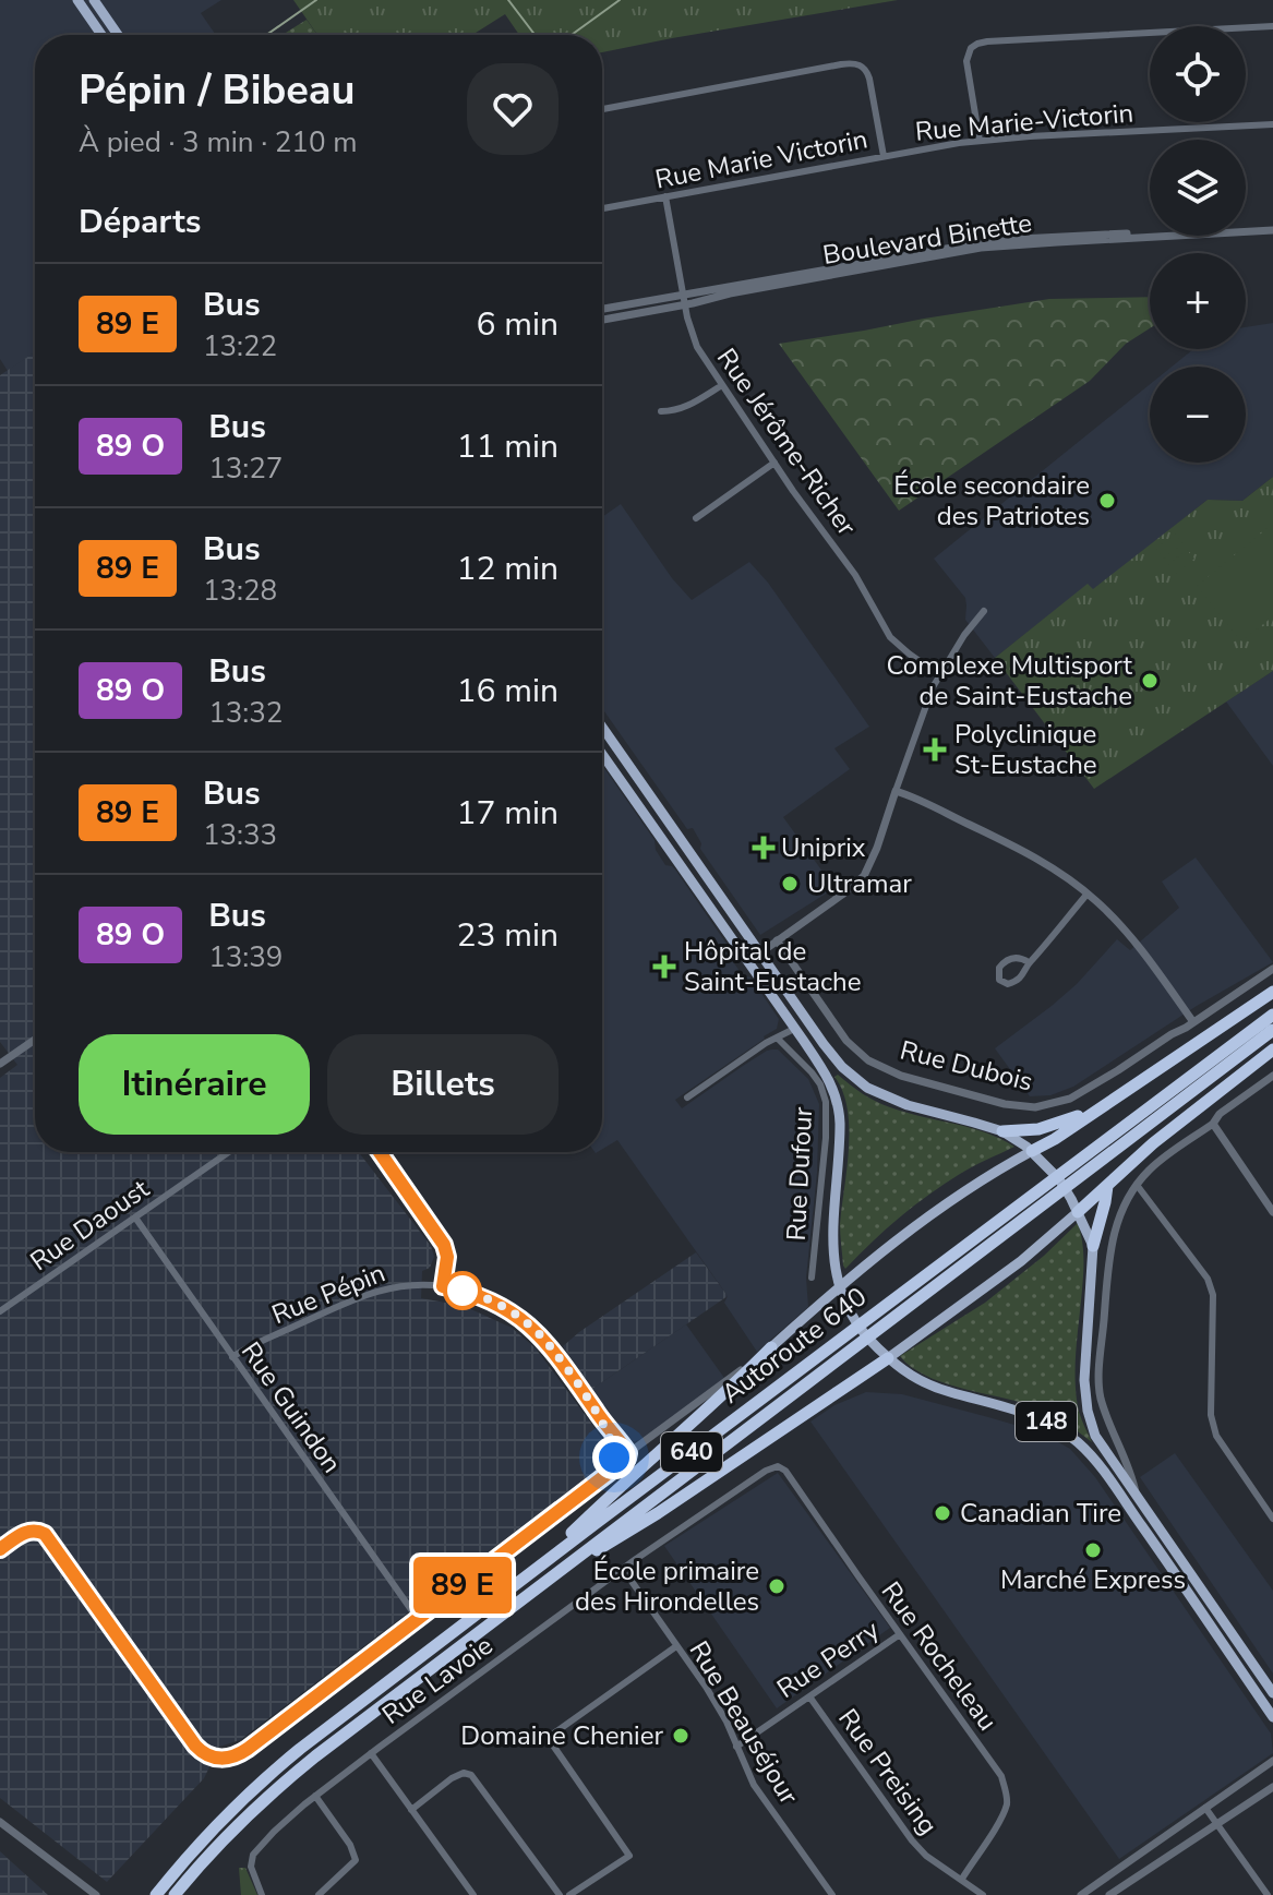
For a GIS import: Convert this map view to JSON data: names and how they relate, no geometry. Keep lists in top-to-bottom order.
{
  "streets": {
    "highway": ["Autoroute 640", "640"],
    "main road": ["148"],
    "street": [
      "Rue Marie-Victorin",
      "Rue Marie Victorin",
      "Boulevard Binette",
      "Rue Jérôme-Richer",
      "Rue Dubois",
      "Rue Dufour",
      "Rue Daoust",
      "Rue Pépin",
      "Rue Guindon",
      "Rue Rocheleau",
      "Rue Perry",
      "Rue Lavoie",
      "Rue Beauséjour",
      "Rue Preising"
    ]
  },
  "crossings": [
    ["Rue Marie-Victorin", "Rue Marie Victorin"],
    ["Rue Marie Victorin", "Rue Jérôme-Richer"],
    ["Boulevard Binette", "Rue Jérôme-Richer"],
    ["Rue Daoust", "Rue Guindon"],
    ["Rue Pépin", "Rue Guindon"],
    ["Rue Rocheleau", "Rue Perry"],
    ["Rue Rocheleau", "Rue Lavoie"],
    ["Rue Rocheleau", "Rue Preising"],
    ["Rue Perry", "Rue Beauséjour"],
    ["Rue Perry", "Rue Preising"],
    ["Rue Lavoie", "Rue Beauséjour"]
  ],
  "places": {
    "other": [
      "École secondaire des Patriotes",
      "Complexe Multisport de Saint-Eustache",
      "Ultramar",
      "Canadian Tire",
      "Marché Express",
      "École primaire des Hirondelles",
      "Domaine Chenier"
    ],
    "health": ["Polyclinique St-Eustache", "Uniprix", "Hôpital de Saint-Eustache"]
  },
  "page": {
    "on_map": "89 E",
    "map_buttons": ["+", "−"],
    "heading": [
      ["Pépin / Bibeau", "À pied · 3 min · 210 m"],
      "Départs"
    ],
    "list": [
      {
        "mark": "89 E",
        "name": "Bus",
        "note": "13:22",
        "value": "6 min"
      },
      {
        "mark": "89 O",
        "name": "Bus",
        "note": "13:27",
        "value": "11 min"
      },
      {
        "mark": "89 E",
        "name": "Bus",
        "note": "13:28",
        "value": "12 min"
      },
      {
        "mark": "89 O",
        "name": "Bus",
        "note": "13:32",
        "value": "16 min"
      },
      {
        "mark": "89 E",
        "name": "Bus",
        "note": "13:33",
        "value": "17 min"
      },
      {
        "mark": "89 O",
        "name": "Bus",
        "note": "13:39",
        "value": "23 min"
      }
    ],
    "buttons": ["Itinéraire", "Billets"]
  }
}
